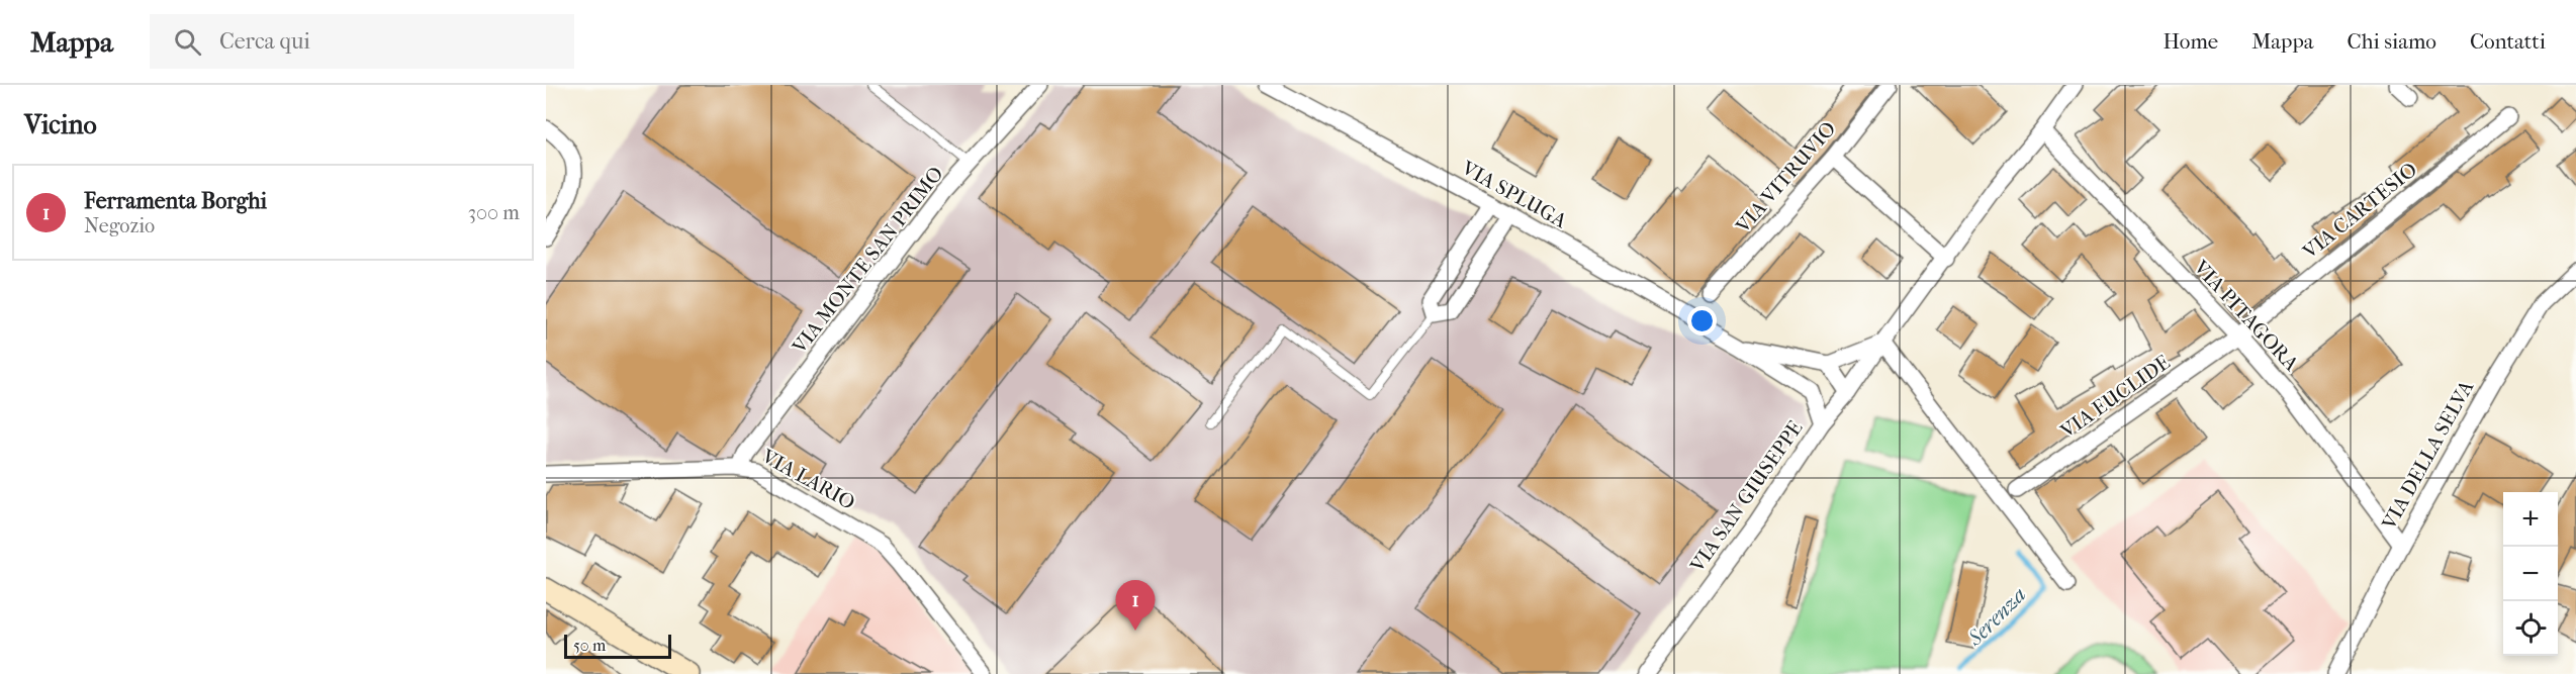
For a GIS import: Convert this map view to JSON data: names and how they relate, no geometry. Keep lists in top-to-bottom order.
{
  "streets": {
    "street": [
      "VIA VITRUVIO",
      "VIA SPLUGA",
      "VIA CARTESIO",
      "VIA MONTE SAN PRIMO",
      "VIA PITAGORA",
      "VIA EUCLIDE",
      "VIA DELLA SELVA",
      "VIA LARIO",
      "VIA SAN GIUSEPPE"
    ]
  },
  "crossings": [
    ["VIA SPLUGA", "VIA SAN GIUSEPPE"],
    ["VIA CARTESIO", "VIA PITAGORA"],
    ["VIA CARTESIO", "VIA EUCLIDE"],
    ["VIA MONTE SAN PRIMO", "VIA LARIO"],
    ["VIA PITAGORA", "VIA EUCLIDE"],
    ["VIA PITAGORA", "VIA DELLA SELVA"],
    ["VIA PITAGORA", "VIA SAN GIUSEPPE"]
  ],
  "water": ["Serenza"],
  "scale_bar": "50 m",
  "page": {
    "header": "Mappa",
    "search": "Cerca qui",
    "nav": [
      "Home",
      "Mappa",
      "Chi siamo",
      "Contatti"
    ],
    "heading": "Vicino",
    "list": [
      {
        "mark": "1",
        "name": "Ferramenta Borghi",
        "note": "Negozio",
        "value": "300 m"
      }
    ],
    "map_buttons": ["+", "−"],
    "pins": "1",
    "scale": "50 m"
  }
}
